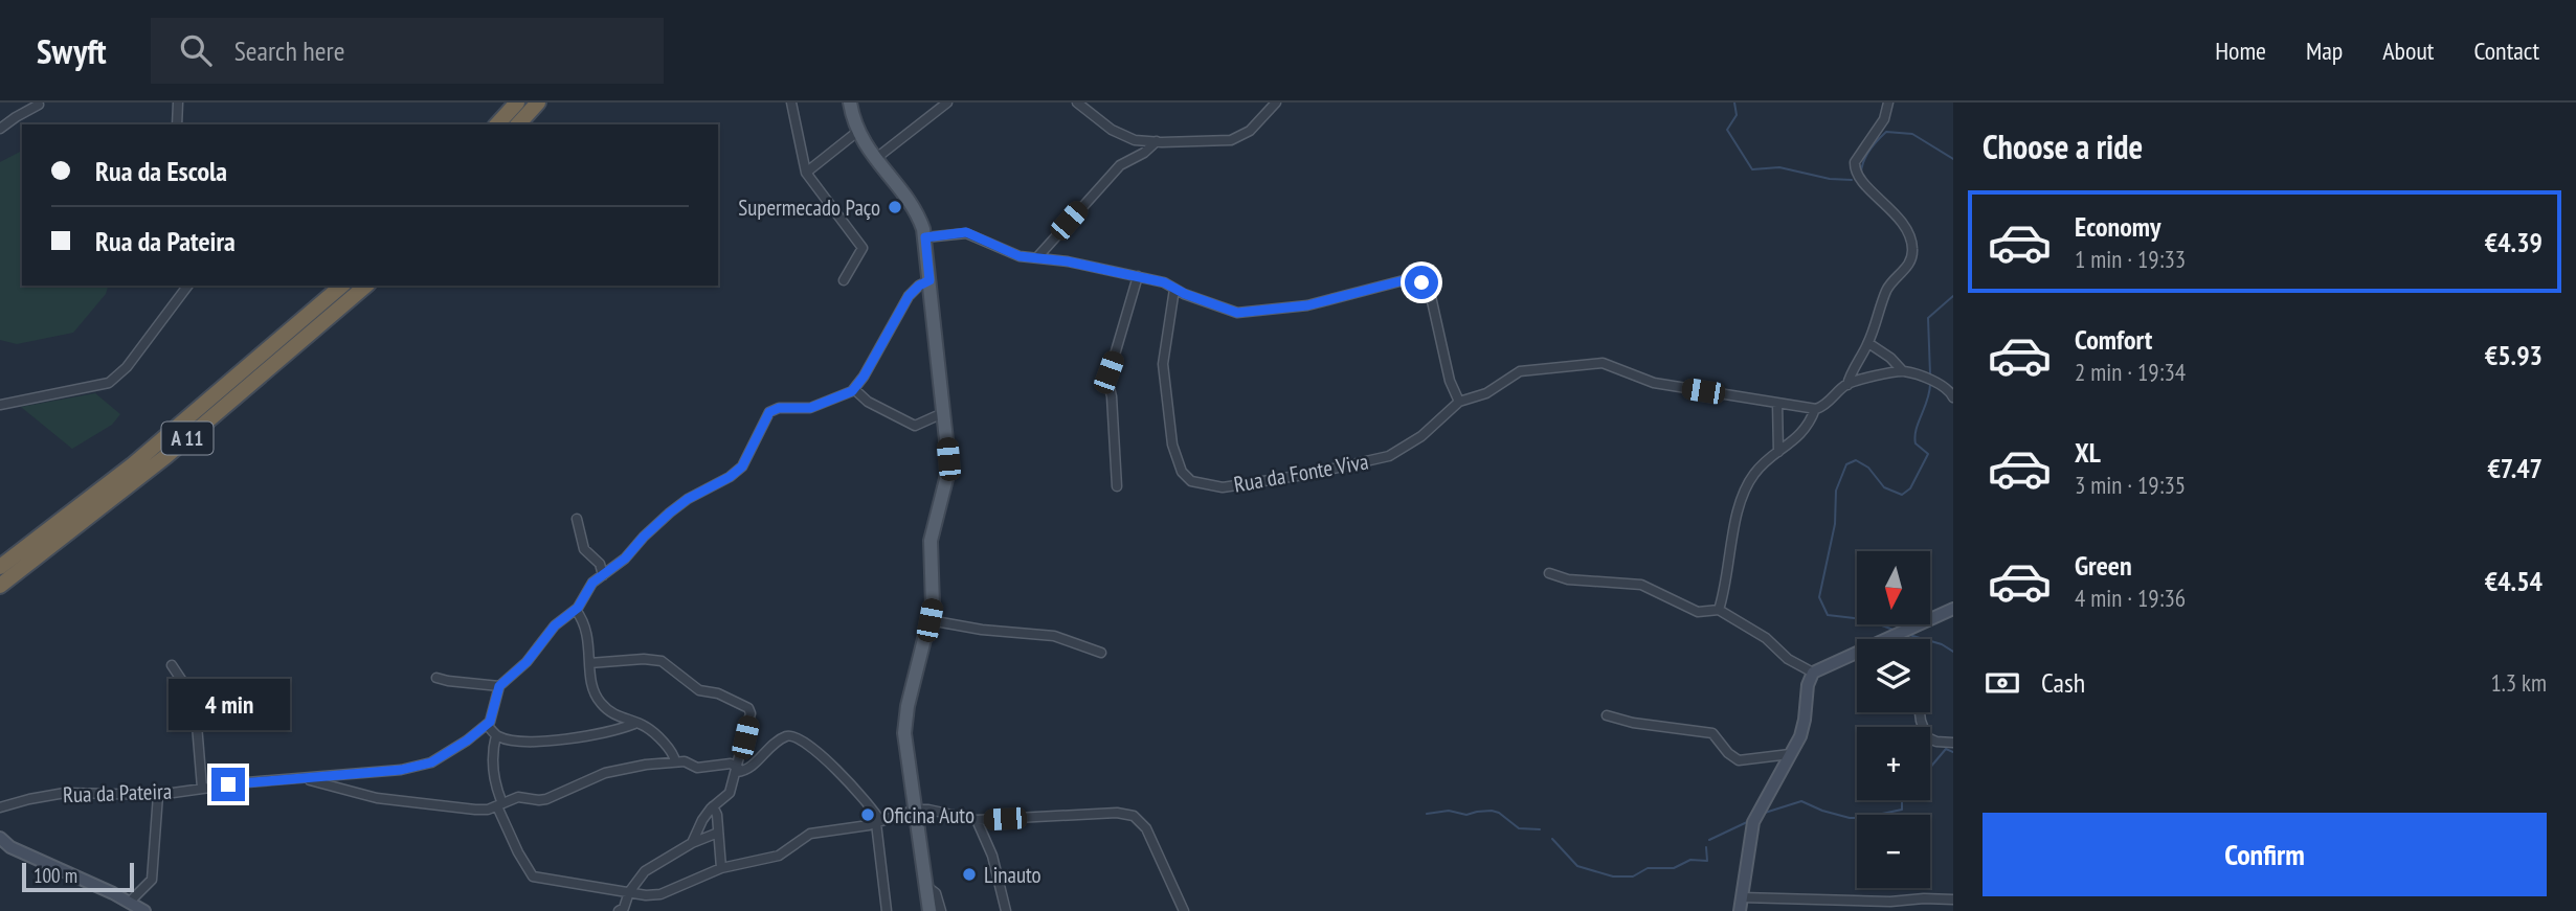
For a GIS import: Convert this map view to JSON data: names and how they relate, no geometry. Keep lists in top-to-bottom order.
{
  "streets": {
    "highway": ["A 11"],
    "street": ["Rua da Fonte Viva", "Rua da Pateira"]
  },
  "places": ["Supermecado Paço", "Oficina Auto", "Linauto"],
  "scale_bar": "100 m",
  "north": "bottom",
  "page": {
    "header": "Swyft",
    "search": "Search here",
    "nav": [
      "Home",
      "Map",
      "About",
      "Contact"
    ],
    "heading": "Choose a ride",
    "banner": ["Rua da Escola", "Rua da Pateira"],
    "list": [
      {
        "name": "Economy",
        "note": "1 min · 19:33",
        "value": "€4.39"
      },
      {
        "name": "Comfort",
        "note": "2 min · 19:34",
        "value": "€5.93"
      },
      {
        "name": "XL",
        "note": "3 min · 19:35",
        "value": "€7.47"
      },
      {
        "name": "Green",
        "note": "4 min · 19:36",
        "value": "€4.54"
      }
    ],
    "map_buttons": ["+", "−"],
    "pay": ["Cash", "1.3 km"],
    "bubble": "4 min",
    "buttons": "Confirm",
    "scale": "100 m"
  }
}
